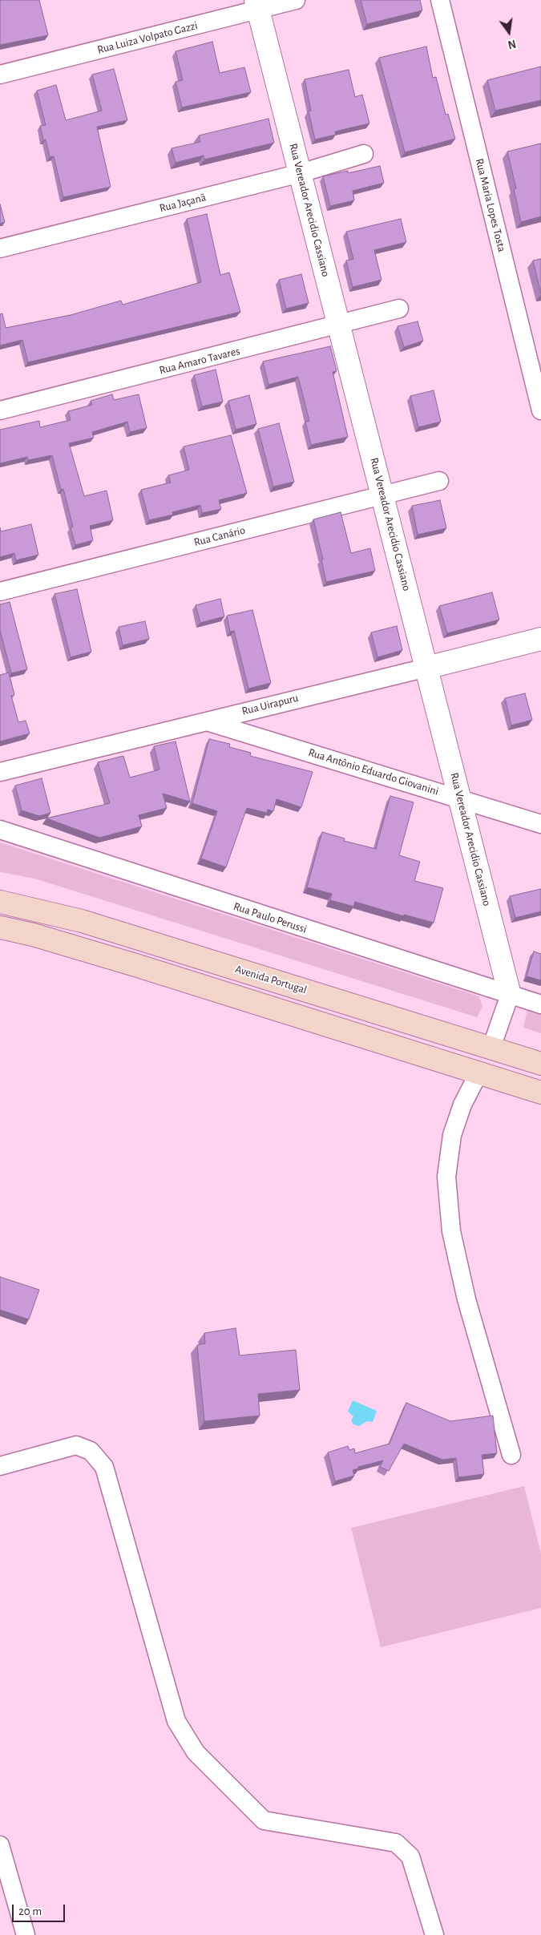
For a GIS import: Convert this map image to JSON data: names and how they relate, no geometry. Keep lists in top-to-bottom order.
{
  "streets": {
    "main road": ["Avenida Portugal"],
    "street": [
      "Rua Luiza Volpato Gazzi",
      "Rua Jaçanã",
      "Rua Maria Lopes Tosta",
      "Rua Vereador Arecidio Cassiano",
      "Rua Amaro Tavares",
      "Rua Canário",
      "Rua Uirapuru",
      "Rua Antônio Eduardo Giovanini",
      "Rua Paulo Perussi"
    ]
  },
  "crossings": [
    ["Rua Luiza Volpato Gazzi", "Rua Vereador Arecidio Cassiano"],
    ["Rua Jaçanã", "Rua Vereador Arecidio Cassiano"],
    ["Rua Vereador Arecidio Cassiano", "Rua Amaro Tavares"],
    ["Rua Vereador Arecidio Cassiano", "Rua Canário"],
    ["Rua Vereador Arecidio Cassiano", "Rua Uirapuru"],
    ["Rua Vereador Arecidio Cassiano", "Rua Antônio Eduardo Giovanini"],
    ["Rua Vereador Arecidio Cassiano", "Rua Paulo Perussi"],
    ["Rua Uirapuru", "Rua Antônio Eduardo Giovanini"]
  ],
  "scale_bar": "20 m",
  "north": "bottom"
}
